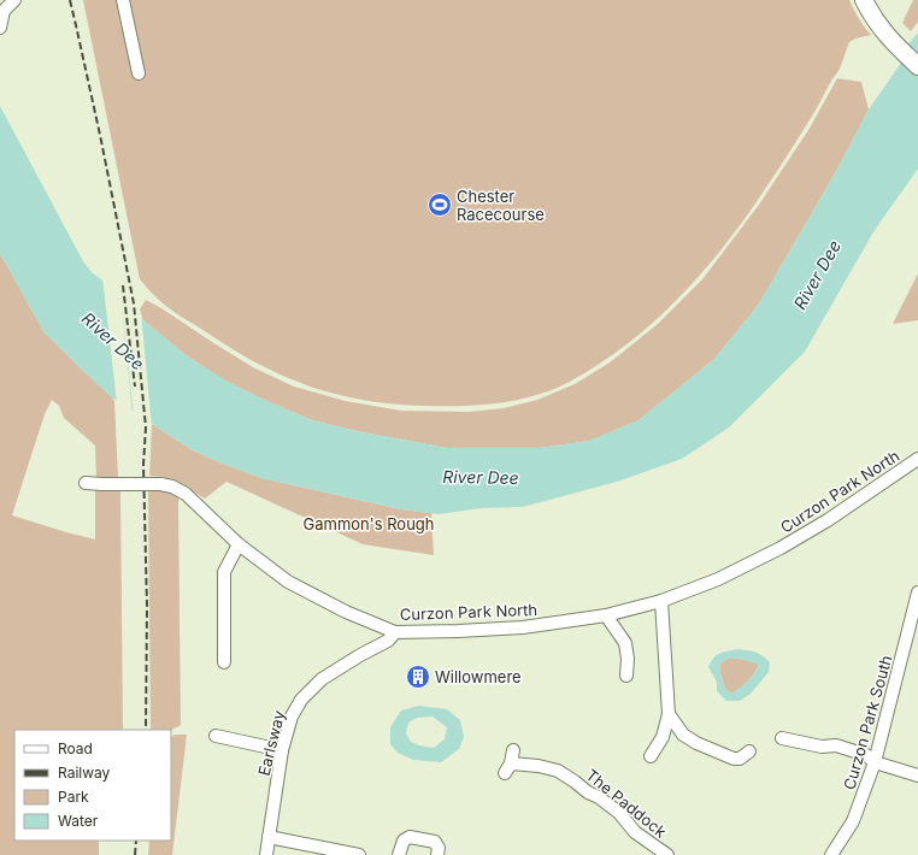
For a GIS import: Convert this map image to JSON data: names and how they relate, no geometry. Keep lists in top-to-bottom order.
{
  "streets": {
    "street": [
      "Curzon Park North",
      "Curzon Park South",
      "Earlsway",
      "The Paddock"
    ]
  },
  "crossings": [
    ["Curzon Park North", "Earlsway"]
  ],
  "water": ["River Dee"],
  "parks": ["Gammon's Rough"],
  "places": {
    "sports": ["Chester Racecourse"],
    "building": ["Willowmere"]
  },
  "legend": [
    "Road",
    "Railway",
    "Park",
    "Water"
  ]
}
